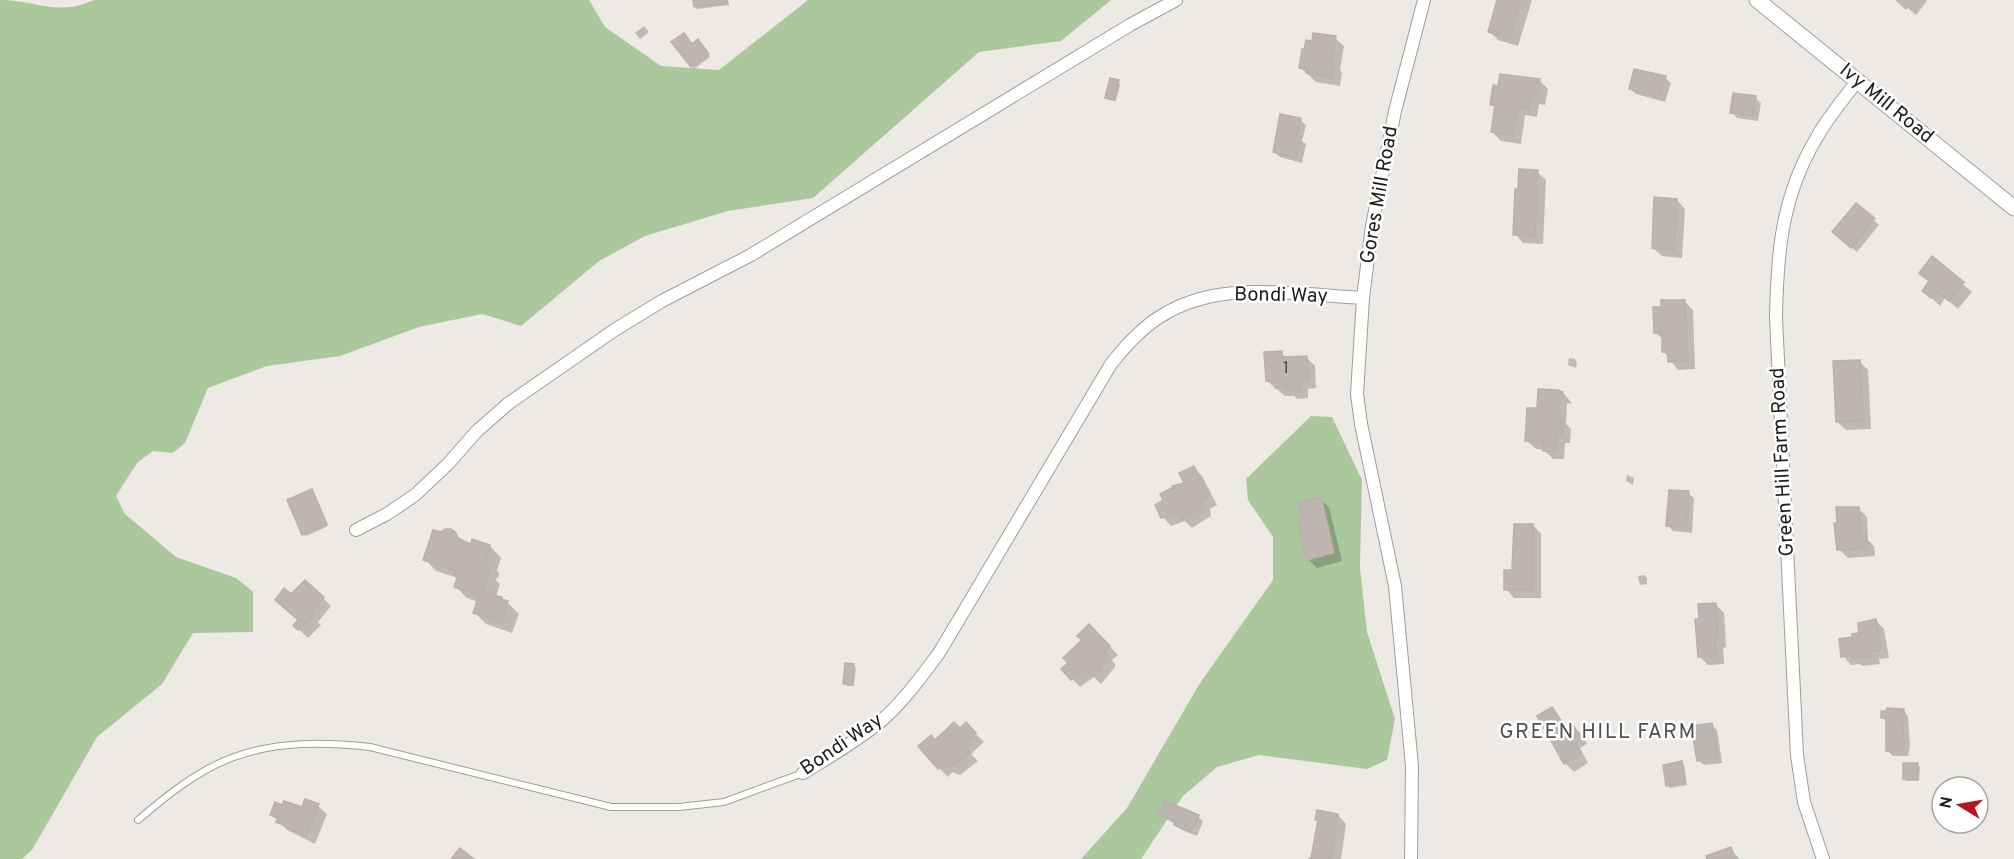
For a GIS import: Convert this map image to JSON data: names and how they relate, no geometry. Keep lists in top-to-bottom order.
{
  "streets": {
    "street": [
      "Ivy Mill Road",
      "Gores Mill Road",
      "Bondi Way",
      "Green Hill Farm Road"
    ]
  },
  "crossings": [
    ["Ivy Mill Road", "Green Hill Farm Road"],
    ["Gores Mill Road", "Bondi Way"]
  ],
  "districts": ["GREEN HILL FARM"],
  "house_numbers": ["1"],
  "north": "left"
}
